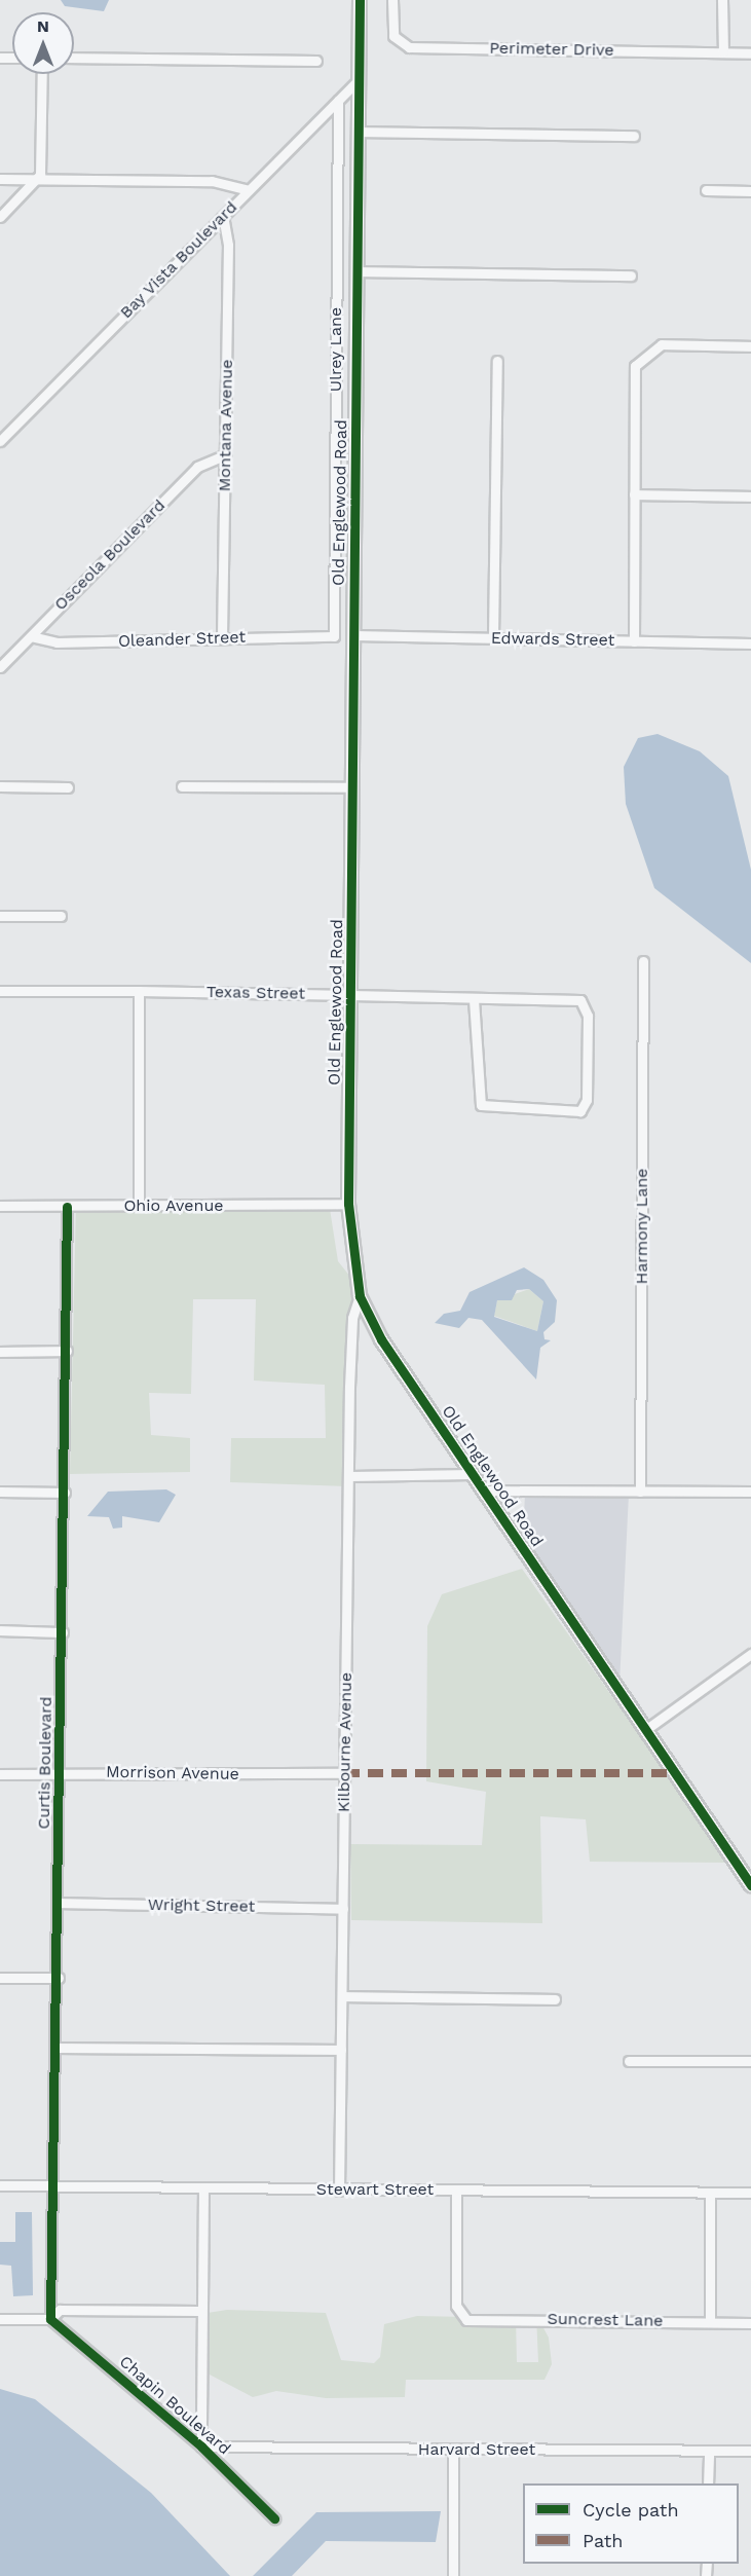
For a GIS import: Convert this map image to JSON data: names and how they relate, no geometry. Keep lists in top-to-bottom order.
{
  "streets": {
    "street": [
      "Perimeter Drive",
      "Bay Vista Boulevard",
      "Ulrey Lane",
      "Montana Avenue",
      "Old Englewood Road",
      "Osceola Boulevard",
      "Oleander Street",
      "Edwards Street",
      "Texas Street",
      "Ohio Avenue",
      "Harmony Lane",
      "Kilbourne Avenue",
      "Curtis Boulevard",
      "Morrison Avenue",
      "Wright Street",
      "Stewart Street",
      "Suncrest Lane",
      "Chapin Boulevard",
      "Harvard Street"
    ]
  },
  "crossings": [
    ["Bay Vista Boulevard", "Ulrey Lane"],
    ["Bay Vista Boulevard", "Montana Avenue"],
    ["Bay Vista Boulevard", "Old Englewood Road"],
    ["Ulrey Lane", "Oleander Street"],
    ["Montana Avenue", "Osceola Boulevard"],
    ["Montana Avenue", "Oleander Street"],
    ["Old Englewood Road", "Edwards Street"],
    ["Old Englewood Road", "Texas Street"],
    ["Old Englewood Road", "Ohio Avenue"],
    ["Old Englewood Road", "Kilbourne Avenue"],
    ["Osceola Boulevard", "Oleander Street"],
    ["Ohio Avenue", "Curtis Boulevard"],
    ["Kilbourne Avenue", "Morrison Avenue"],
    ["Kilbourne Avenue", "Wright Street"],
    ["Kilbourne Avenue", "Stewart Street"],
    ["Curtis Boulevard", "Morrison Avenue"],
    ["Curtis Boulevard", "Wright Street"],
    ["Curtis Boulevard", "Stewart Street"],
    ["Curtis Boulevard", "Chapin Boulevard"],
    ["Stewart Street", "Suncrest Lane"],
    ["Chapin Boulevard", "Harvard Street"]
  ],
  "legend": ["Cycle path", "Path"],
  "north": "top"
}
